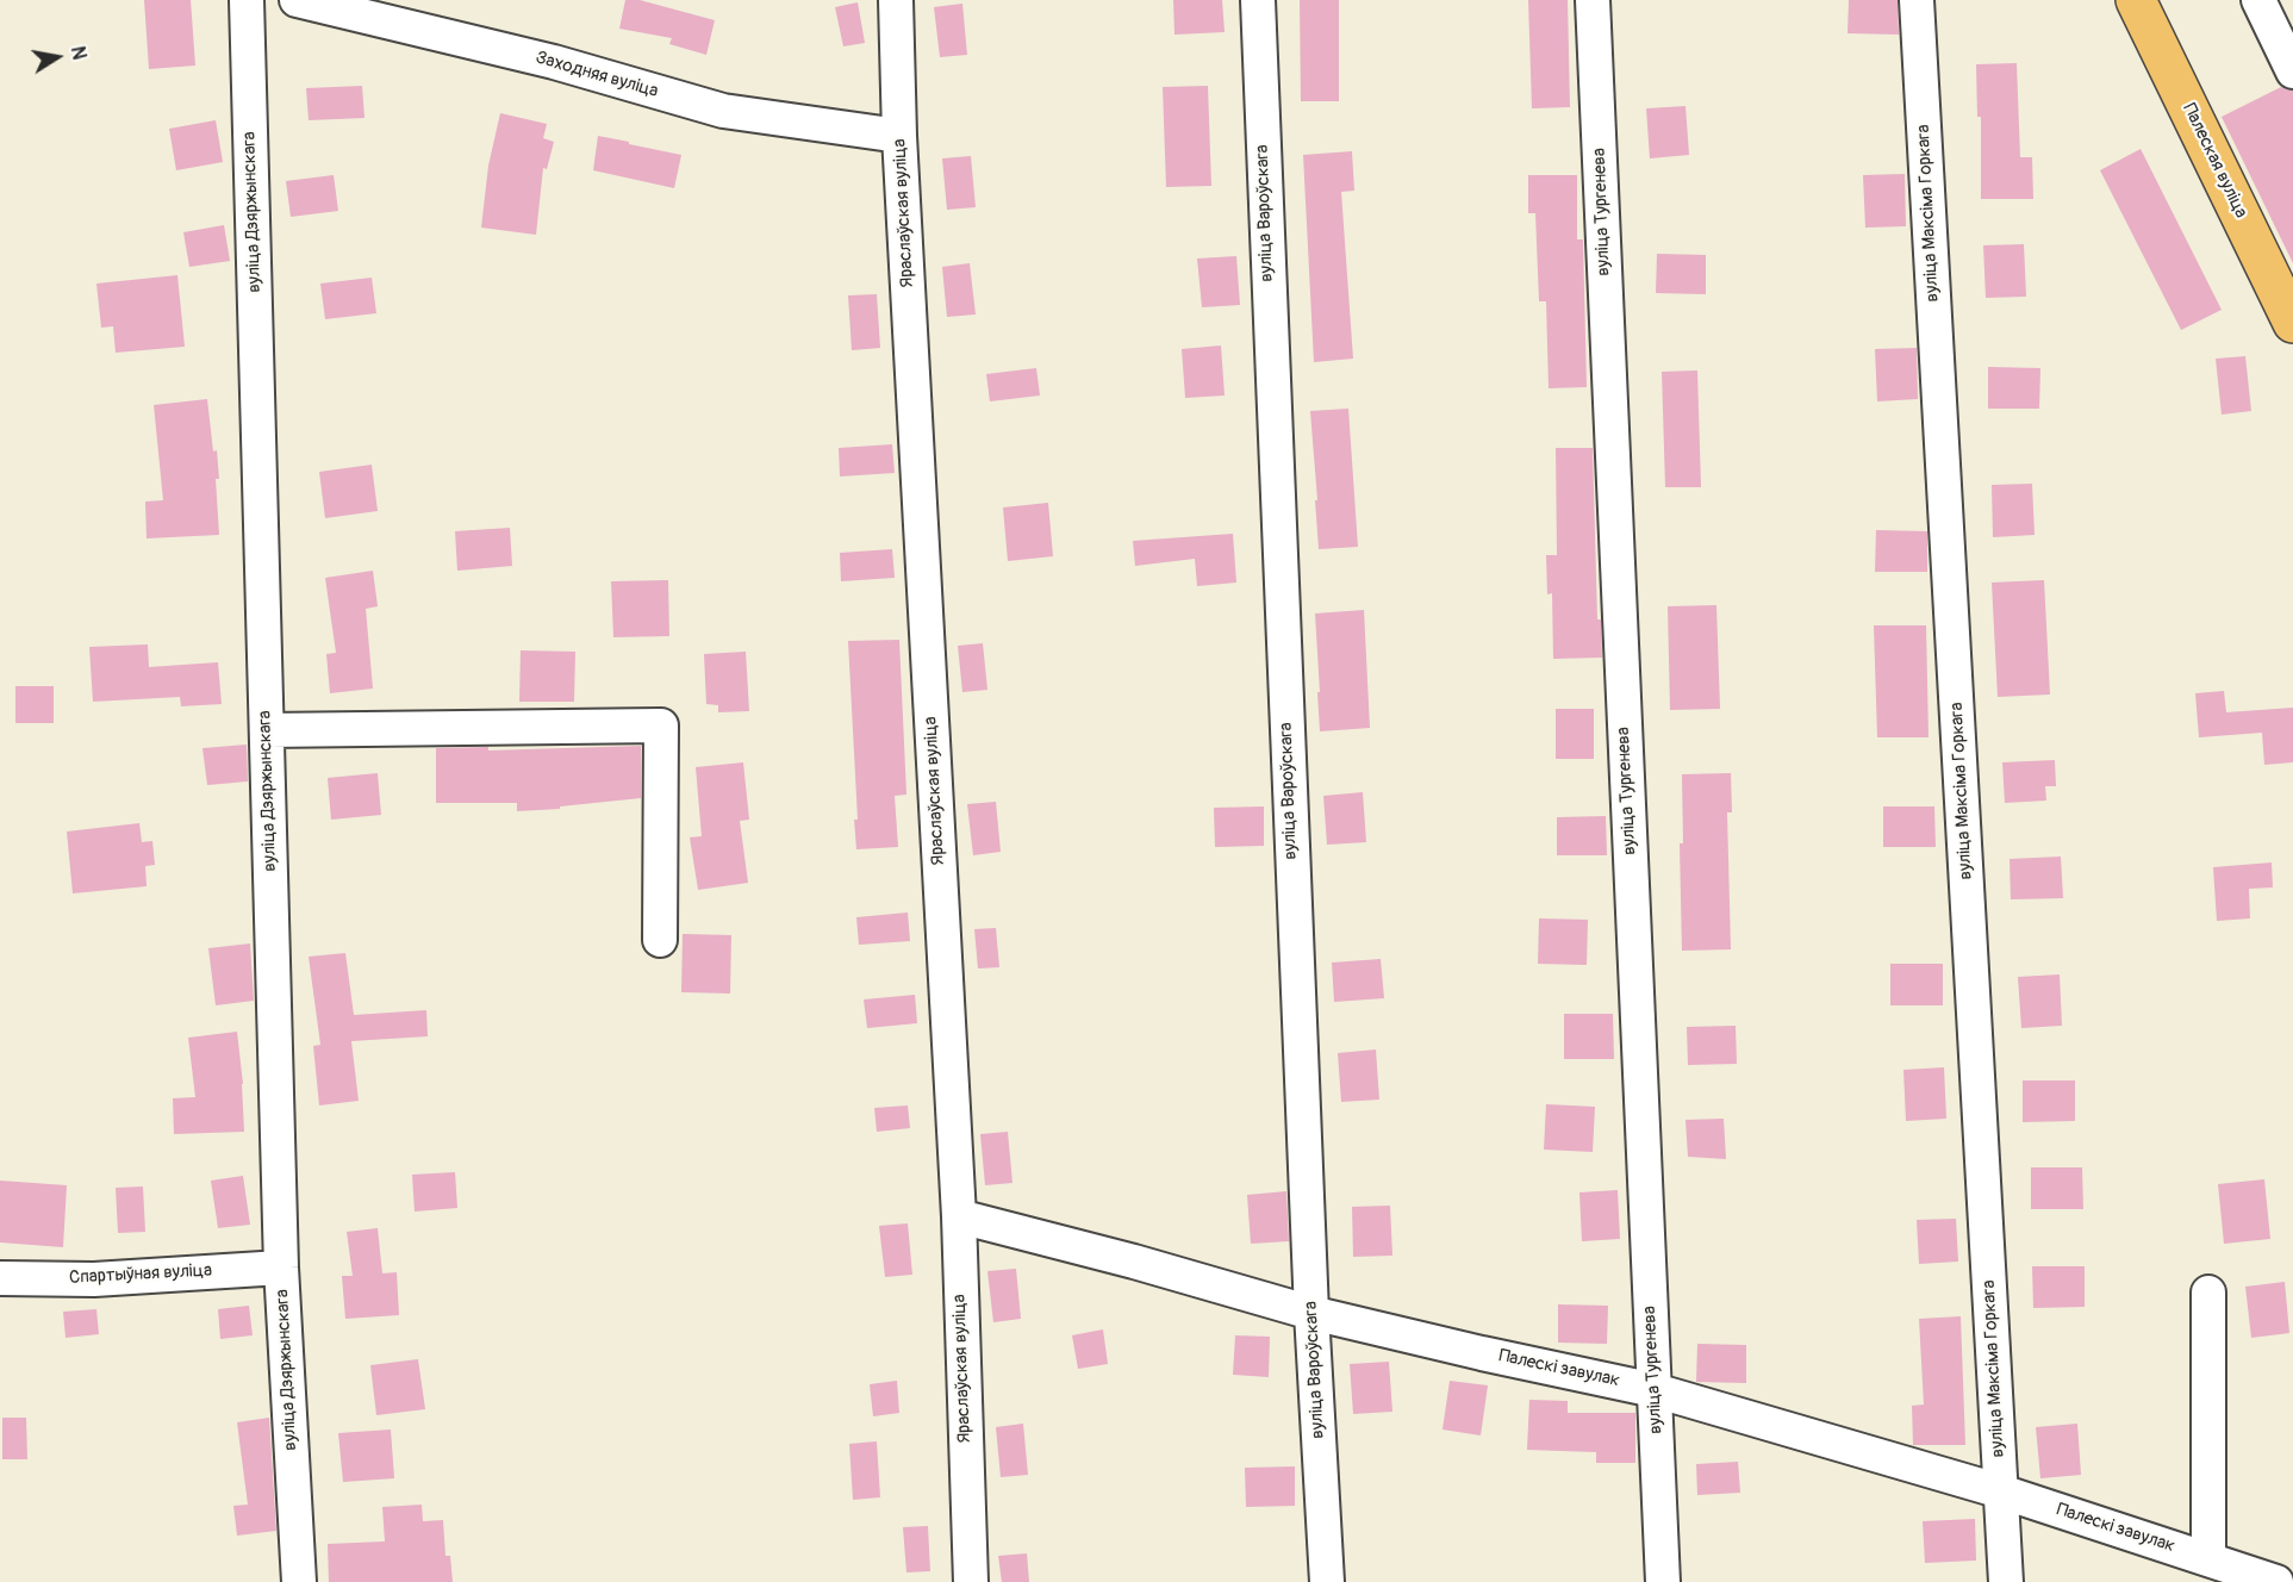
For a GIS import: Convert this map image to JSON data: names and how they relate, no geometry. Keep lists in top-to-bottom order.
{
  "streets": {
    "main road": ["Палеская вуліца"],
    "street": [
      "Заходняя вуліца",
      "вуліца Дзяржынскага",
      "вуліца Тургенева",
      "Яраслаўская вуліца",
      "вуліца Вароўскага",
      "вуліца Максіма Горкага",
      "Спартыўная вуліца",
      "Палескі завулак"
    ]
  },
  "crossings": [
    ["Заходняя вуліца", "Яраслаўская вуліца"],
    ["вуліца Дзяржынскага", "Спартыўная вуліца"],
    ["вуліца Тургенева", "Палескі завулак"],
    ["Яраслаўская вуліца", "Палескі завулак"],
    ["вуліца Вароўскага", "Палескі завулак"],
    ["вуліца Максіма Горкага", "Палескі завулак"]
  ],
  "north": "right"
}
